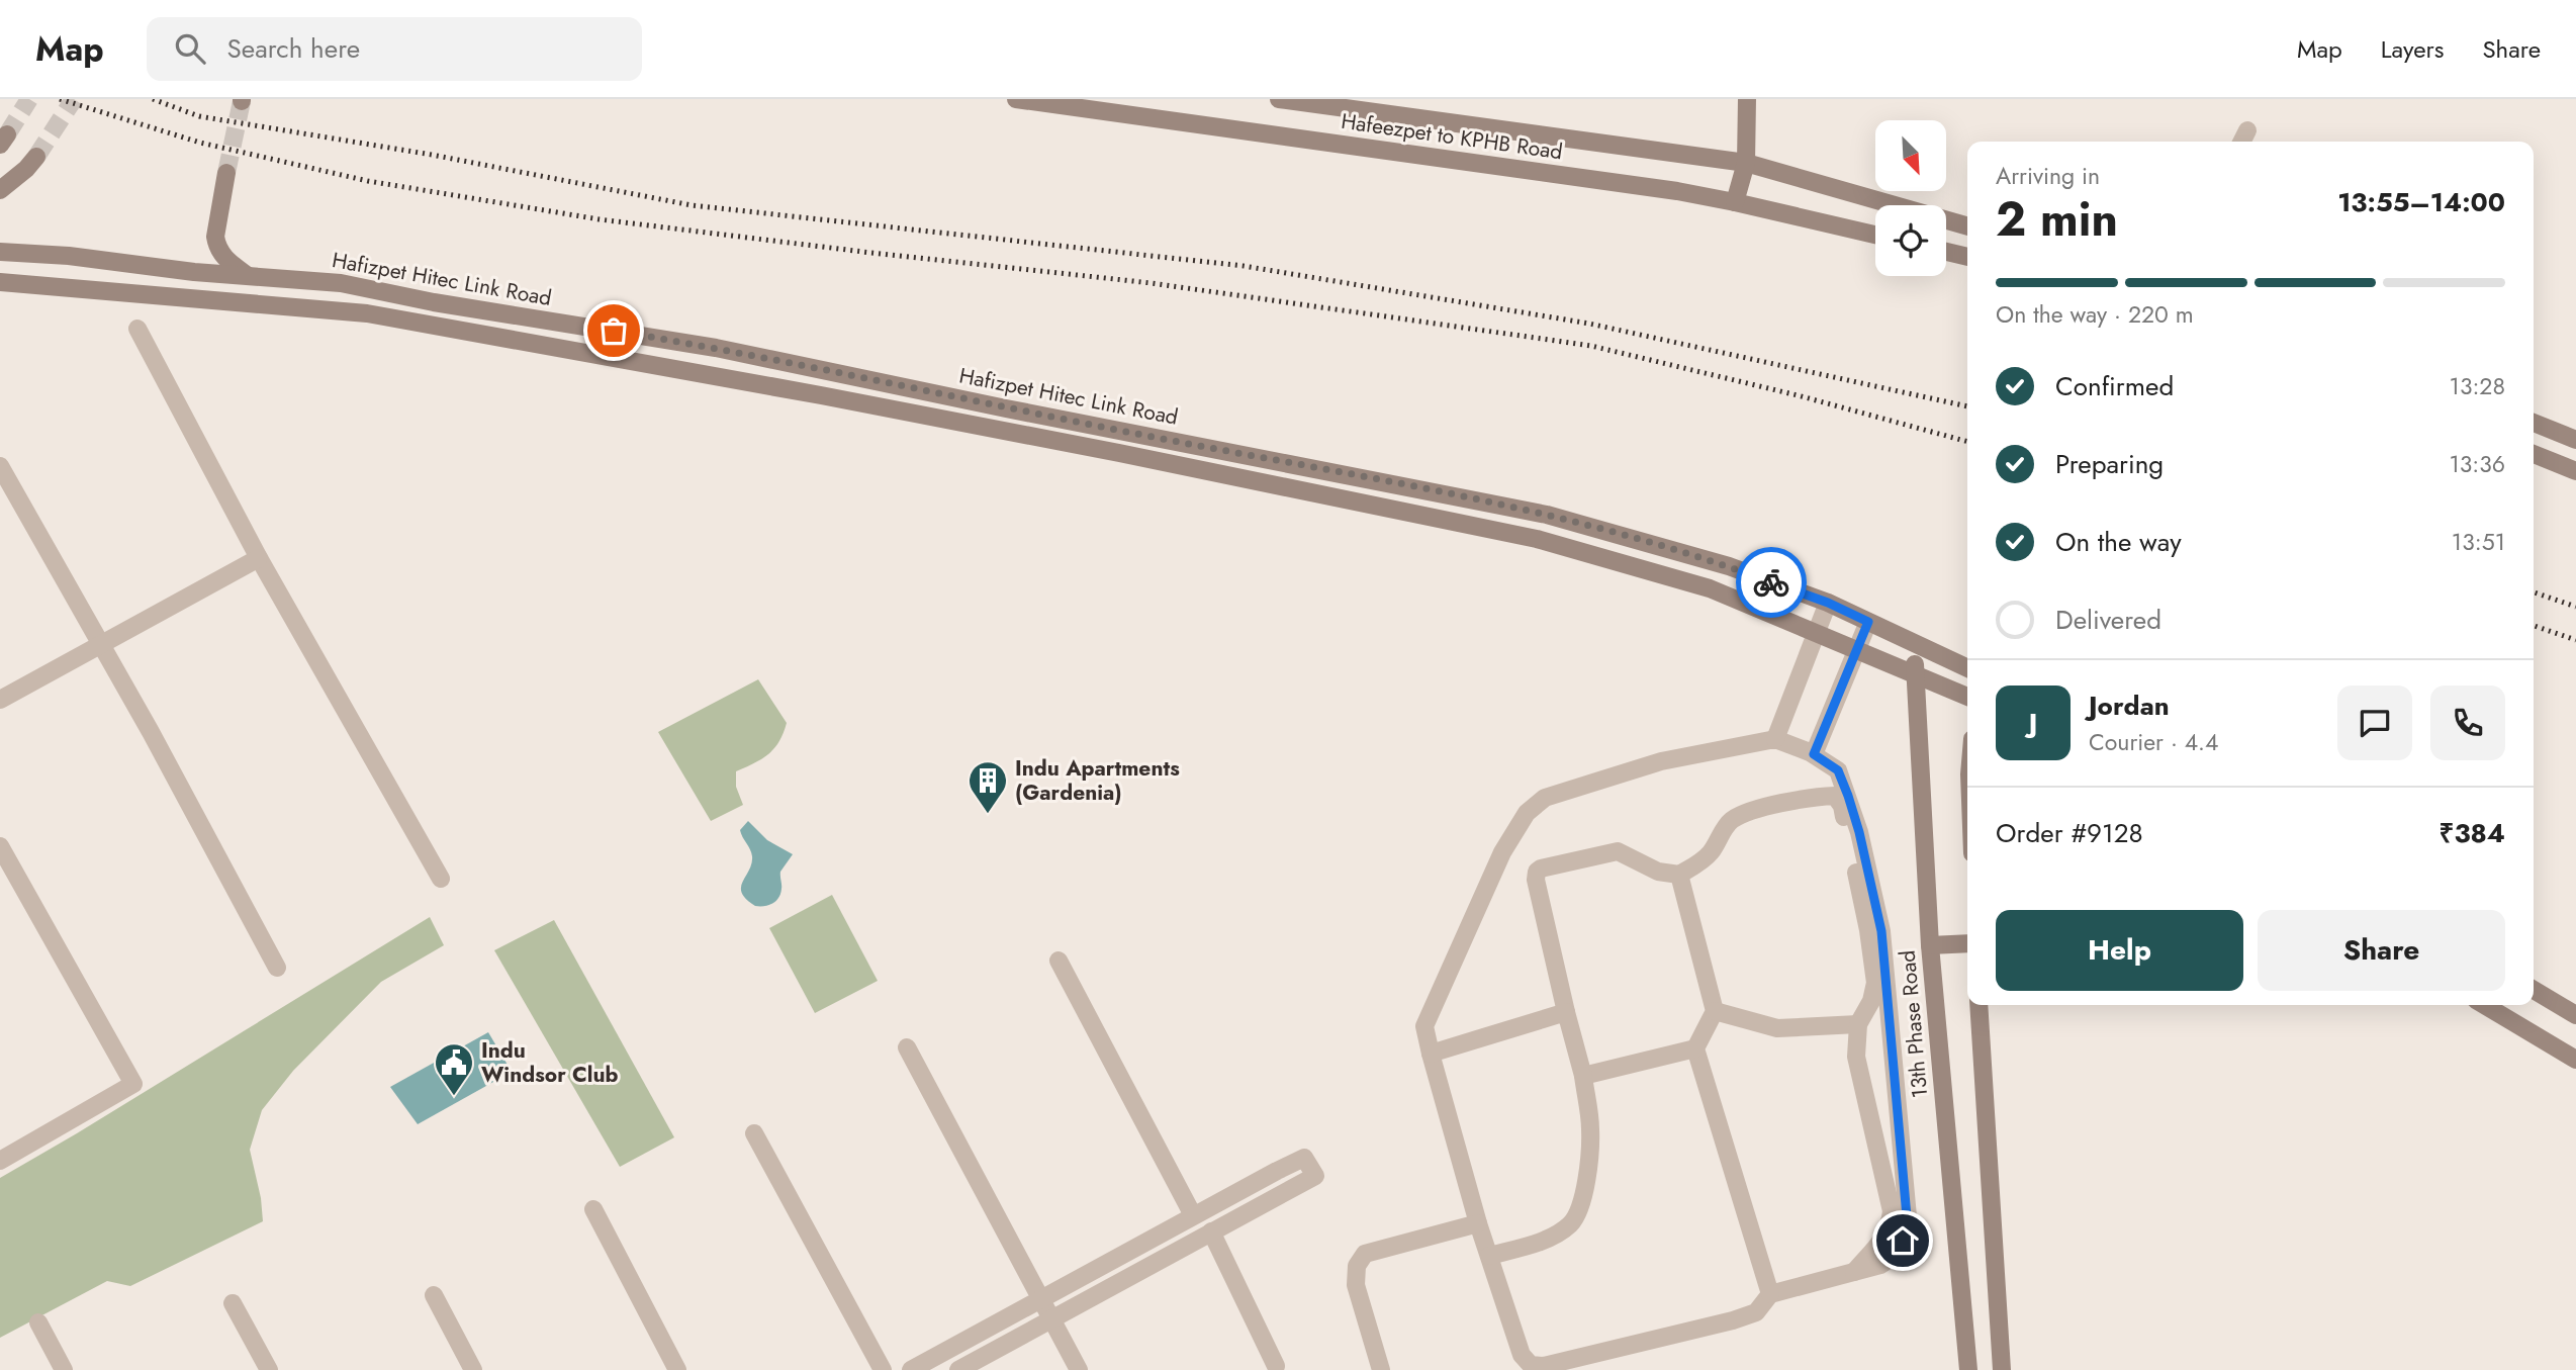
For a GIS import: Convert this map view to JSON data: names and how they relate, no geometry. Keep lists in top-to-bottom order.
{
  "streets": {
    "main road": ["Hafeezpet to KPHB Road", "Hafizpet Hitec Link Road", "13th Phase Road"]
  },
  "crossings": [
    ["Hafizpet Hitec Link Road", "13th Phase Road"]
  ],
  "places": {
    "building": ["Indu Apartments (Gardenia)"],
    "public building": ["Indu Windsor Club"]
  },
  "north": "bottom right",
  "page": {
    "header": "Map",
    "search": "Search here",
    "nav": ["Map", "Layers", "Share"],
    "heading": ["2 min", "Arriving in", "13:55–14:00"],
    "panel": [
      "Jordan",
      "Courier · 4.4",
      "Order #9128",
      "₹384"
    ],
    "bar": "On the way · 220 m",
    "list": [
      ["Confirmed", "13:28"],
      ["Preparing", "13:36"],
      ["On the way", "13:51"],
      "Delivered"
    ],
    "round": "J",
    "buttons": ["Help", "Share"]
  }
}
